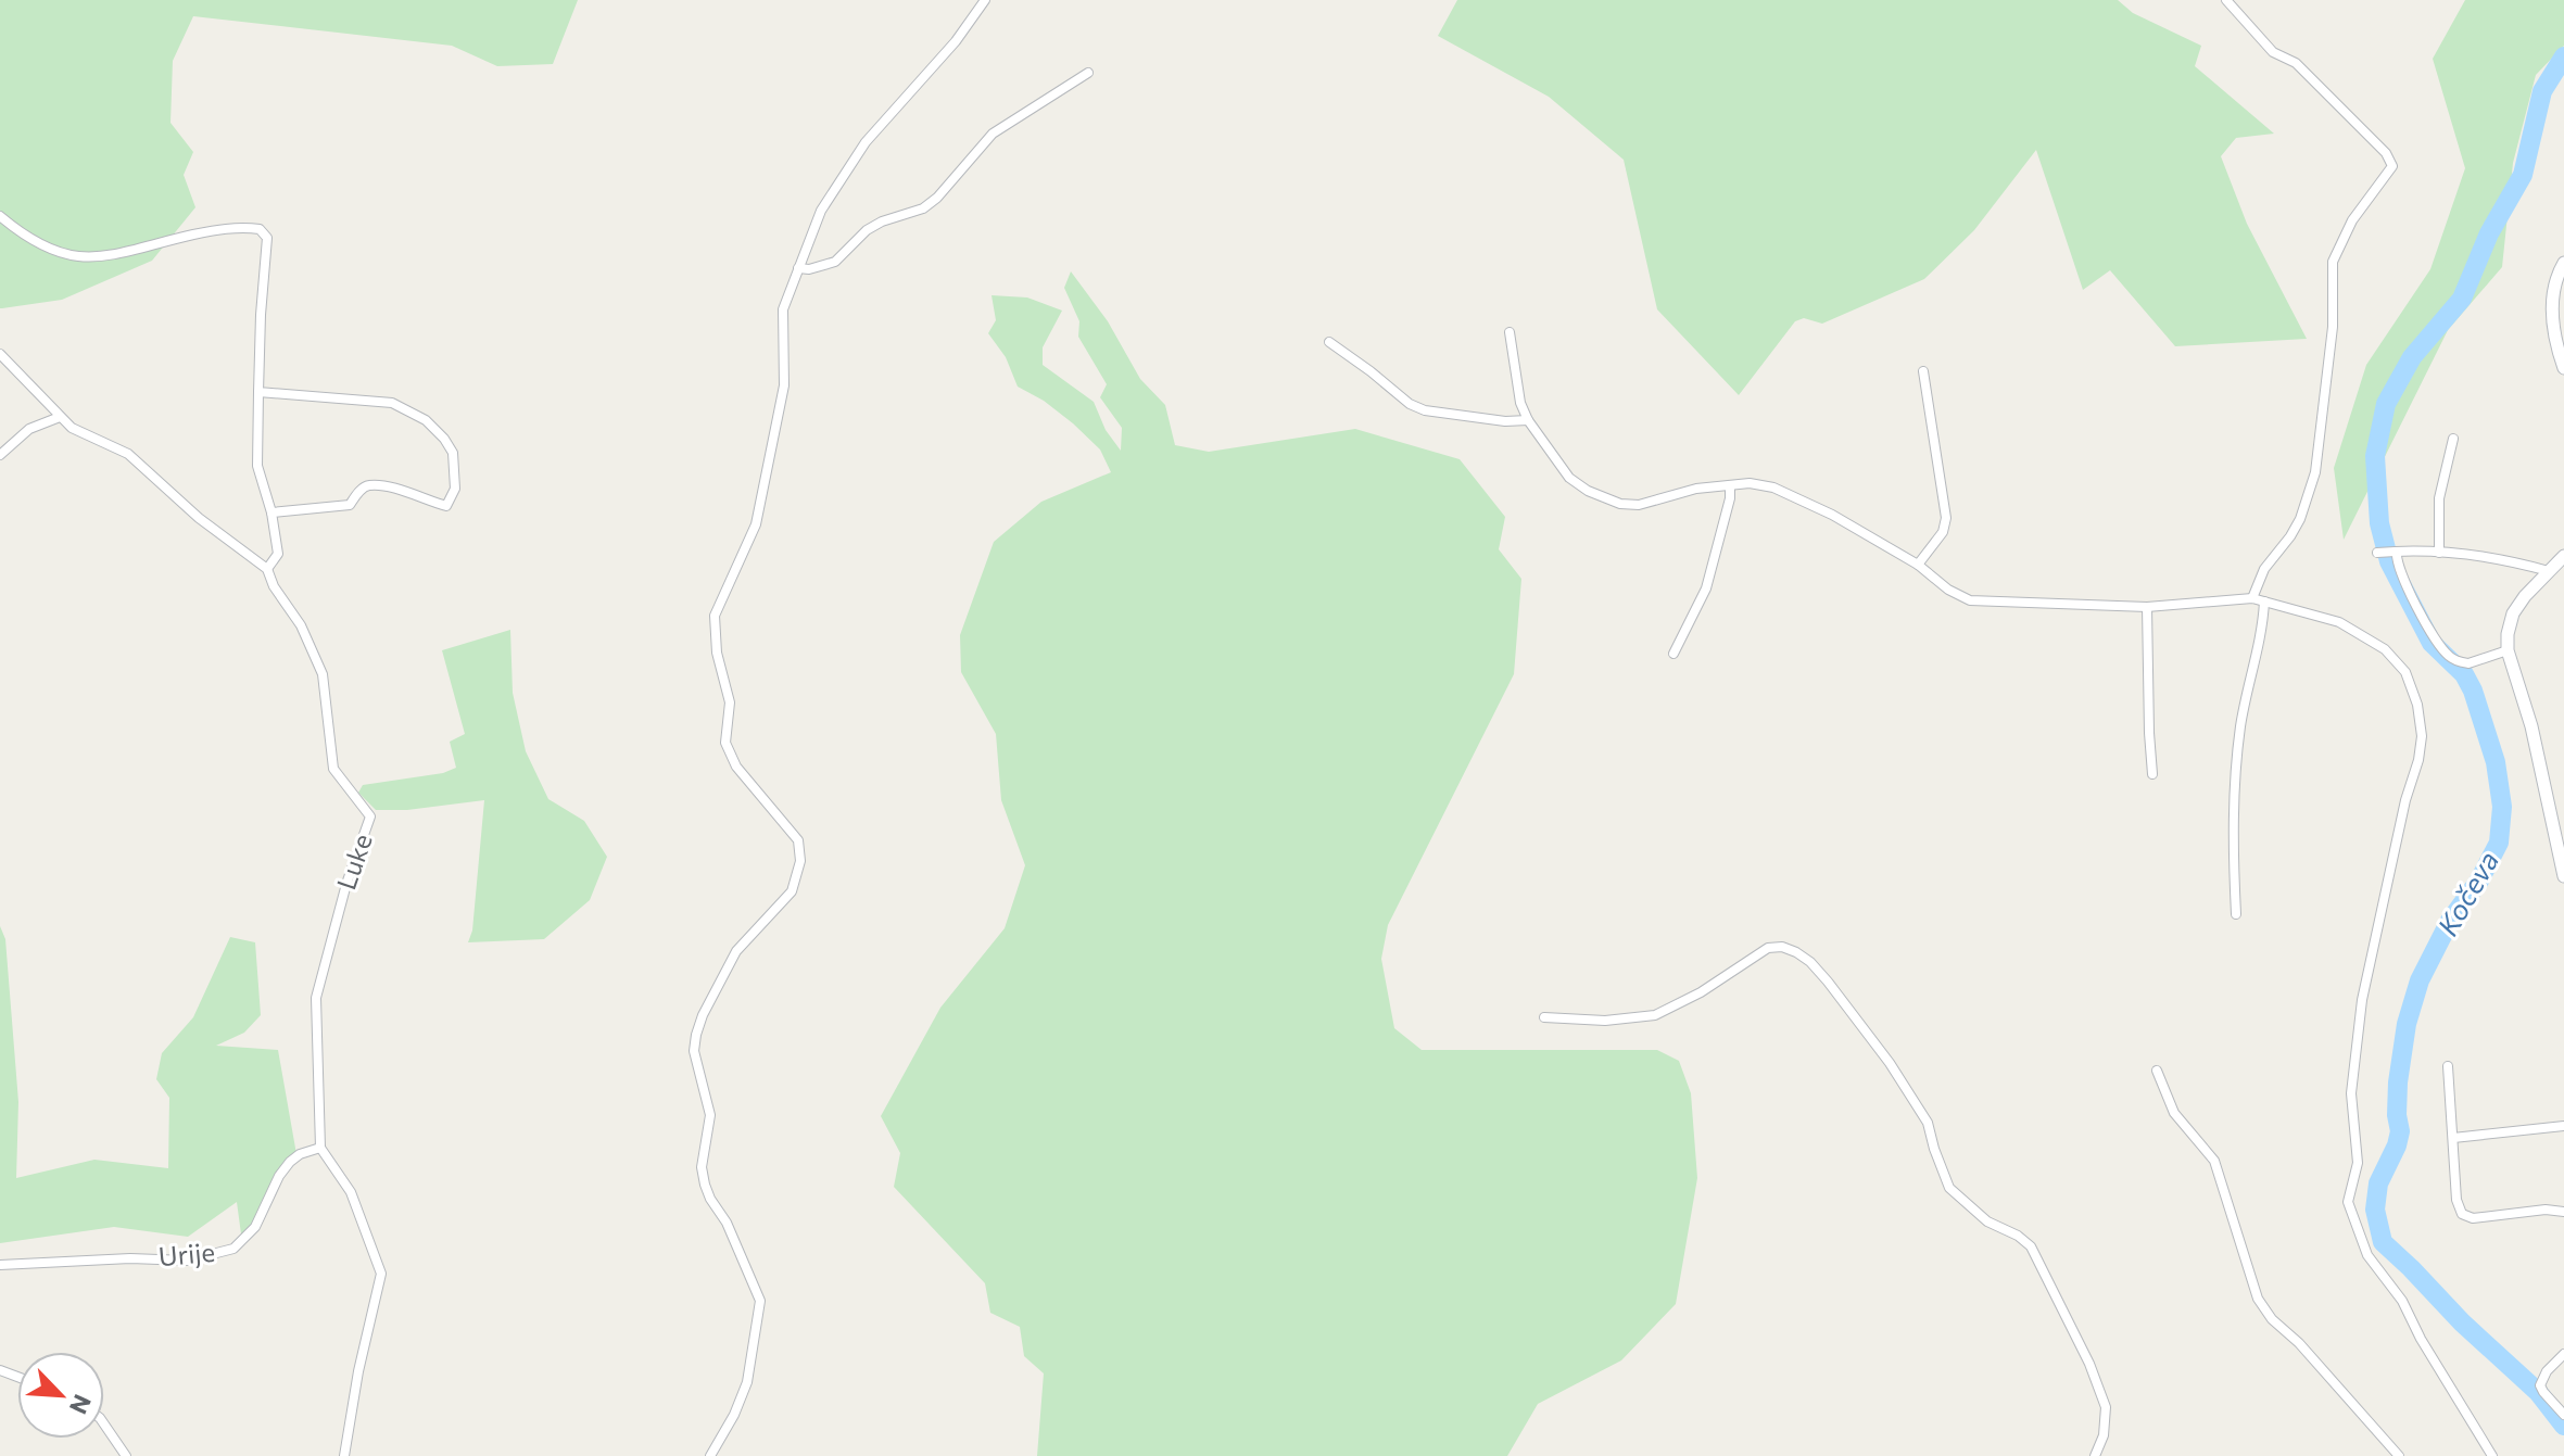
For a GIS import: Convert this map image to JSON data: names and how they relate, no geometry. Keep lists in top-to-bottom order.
{
  "streets": {
    "street": ["Luke", "Urije"]
  },
  "crossings": [
    ["Luke", "Urije"]
  ],
  "water": ["Kočeva"],
  "north": "bottom right"
}
